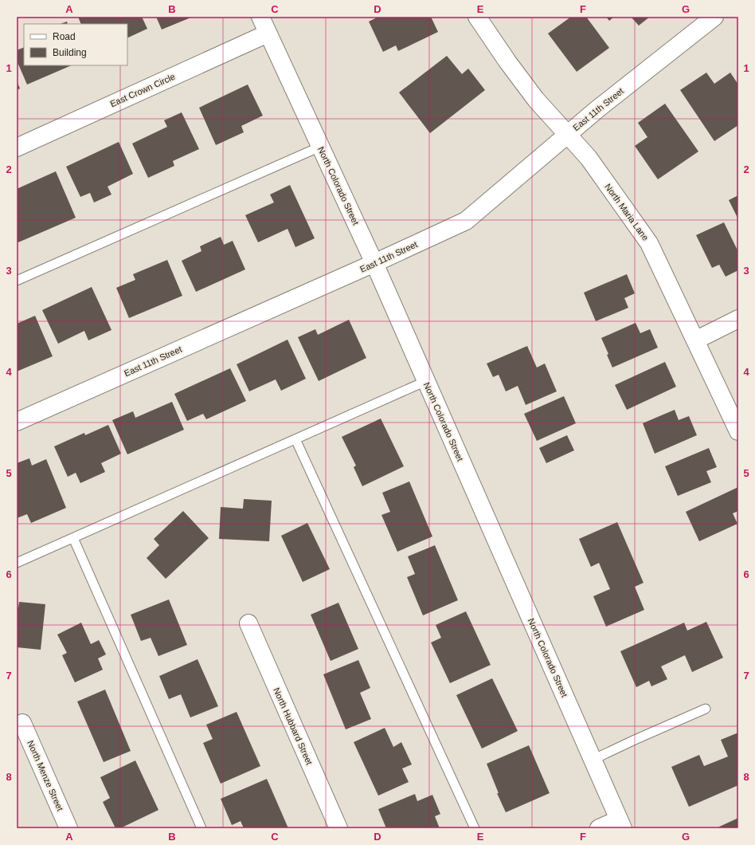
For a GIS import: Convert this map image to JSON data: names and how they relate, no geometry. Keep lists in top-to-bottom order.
{
  "streets": {
    "street": [
      "East Crown Circle",
      "East 11th Street",
      "North Colorado Street",
      "North Maria Lane",
      "North Hubbard Street",
      "North Menze Street"
    ]
  },
  "crossings": [
    ["East Crown Circle", "North Colorado Street"],
    ["East 11th Street", "North Colorado Street"],
    ["East 11th Street", "North Maria Lane"]
  ],
  "legend": ["Road", "Building"],
  "grid": {
    "columns": [
      "A",
      "B",
      "C",
      "D",
      "E",
      "F",
      "G"
    ],
    "rows": [
      "1",
      "2",
      "3",
      "4",
      "5",
      "6",
      "7",
      "8"
    ]
  }
}
